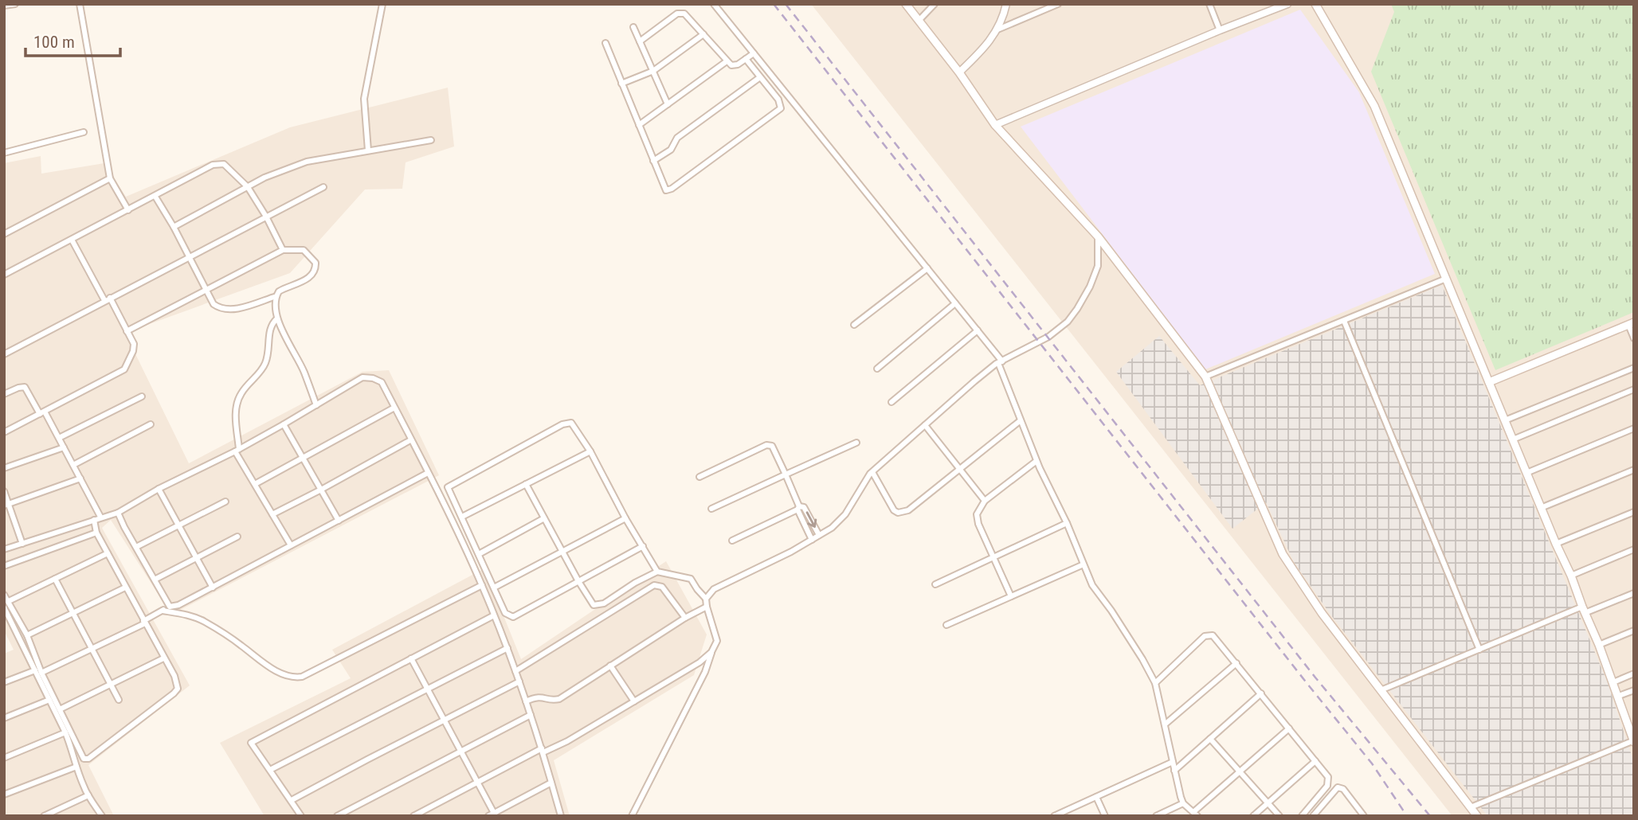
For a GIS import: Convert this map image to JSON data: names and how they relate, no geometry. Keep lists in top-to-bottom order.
{
  "scale_bar": "100 m"
}
